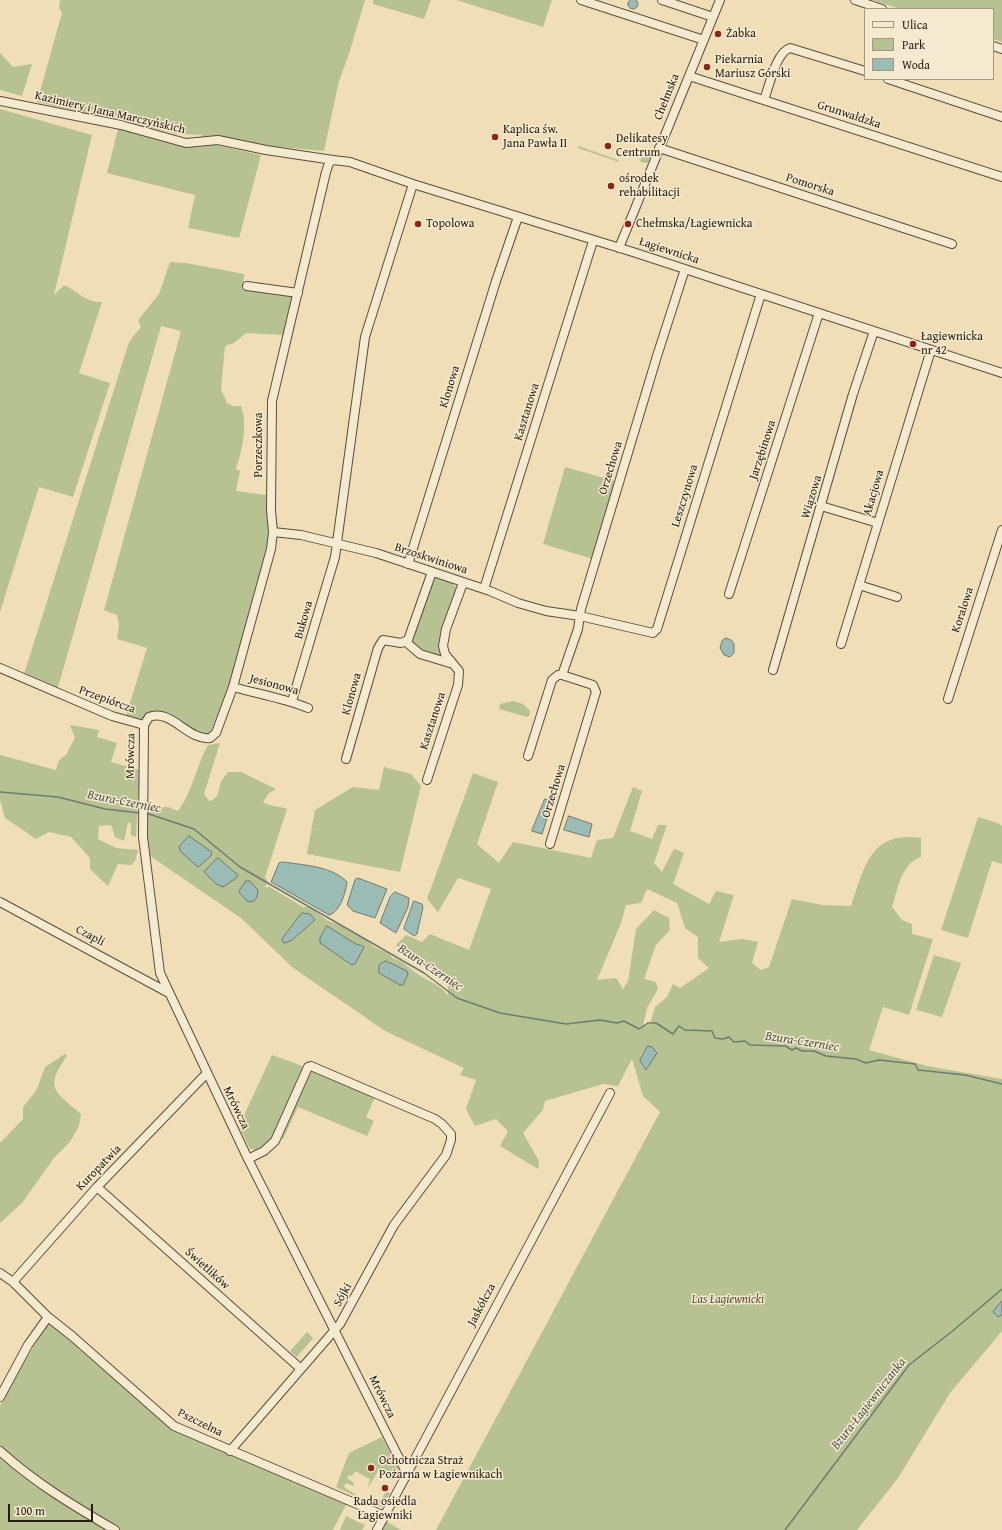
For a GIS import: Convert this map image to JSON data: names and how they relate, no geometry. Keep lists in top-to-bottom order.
{
  "streets": {
    "street": [
      "Chełmska",
      "Kazimiery i Jana Marczyńskich",
      "Grunwaldzka",
      "Pomorska",
      "Łagiewnicka",
      "Klonowa",
      "Kasztanowa",
      "Porzeczkowa",
      "Jarzębinowa",
      "Orzechowa",
      "Akacjowa",
      "Leszczynowa",
      "Wiązowa",
      "Brzoskwiniowa",
      "Koralowa",
      "Bukowa",
      "Jesionowa",
      "Przepiórcza",
      "Mrówcza",
      "Czapli",
      "Kuropatwia",
      "Świetlików",
      "Sójki",
      "Jaskółcza",
      "Pszczelna"
    ]
  },
  "crossings": [
    ["Chełmska", "Grunwaldzka"],
    ["Chełmska", "Pomorska"],
    ["Chełmska", "Łagiewnicka"],
    ["Kazimiery i Jana Marczyńskich", "Łagiewnicka"],
    ["Kazimiery i Jana Marczyńskich", "Porzeczkowa"],
    ["Łagiewnicka", "Klonowa"],
    ["Łagiewnicka", "Kasztanowa"],
    ["Łagiewnicka", "Porzeczkowa"],
    ["Łagiewnicka", "Jarzębinowa"],
    ["Łagiewnicka", "Orzechowa"],
    ["Łagiewnicka", "Akacjowa"],
    ["Łagiewnicka", "Leszczynowa"],
    ["Łagiewnicka", "Wiązowa"],
    ["Klonowa", "Brzoskwiniowa"],
    ["Kasztanowa", "Brzoskwiniowa"],
    ["Porzeczkowa", "Brzoskwiniowa"],
    ["Porzeczkowa", "Jesionowa"],
    ["Porzeczkowa", "Przepiórcza"],
    ["Orzechowa", "Leszczynowa"],
    ["Orzechowa", "Brzoskwiniowa"],
    ["Leszczynowa", "Brzoskwiniowa"],
    ["Brzoskwiniowa", "Bukowa"],
    ["Bukowa", "Jesionowa"],
    ["Przepiórcza", "Mrówcza"],
    ["Mrówcza", "Czapli"],
    ["Mrówcza", "Kuropatwia"],
    ["Mrówcza", "Sójki"],
    ["Mrówcza", "Jaskółcza"],
    ["Kuropatwia", "Świetlików"],
    ["Kuropatwia", "Pszczelna"],
    ["Świetlików", "Sójki"],
    ["Sójki", "Pszczelna"],
    ["Jaskółcza", "Pszczelna"]
  ],
  "water": ["Bzura-Czerniec", "Bzura-Łagiewniczanka"],
  "parks": ["Las Łagiewnicki"],
  "places": [
    "Żabka",
    "Piekarnia Mariusz Górski",
    "Kaplica św. Jana Pawła II",
    "Delikatesy Centrum",
    "ośrodek rehabilitacji",
    "Topolowa",
    "Chełmska/Łagiewnicka",
    "Łagiewnicka nr 42",
    "Ochotnicza Straż Pożarna w Łagiewnikach",
    "Rada osiedla Łagiewniki"
  ],
  "legend": ["Ulica", "Park", "Woda"],
  "scale_bar": "100 m"
}
